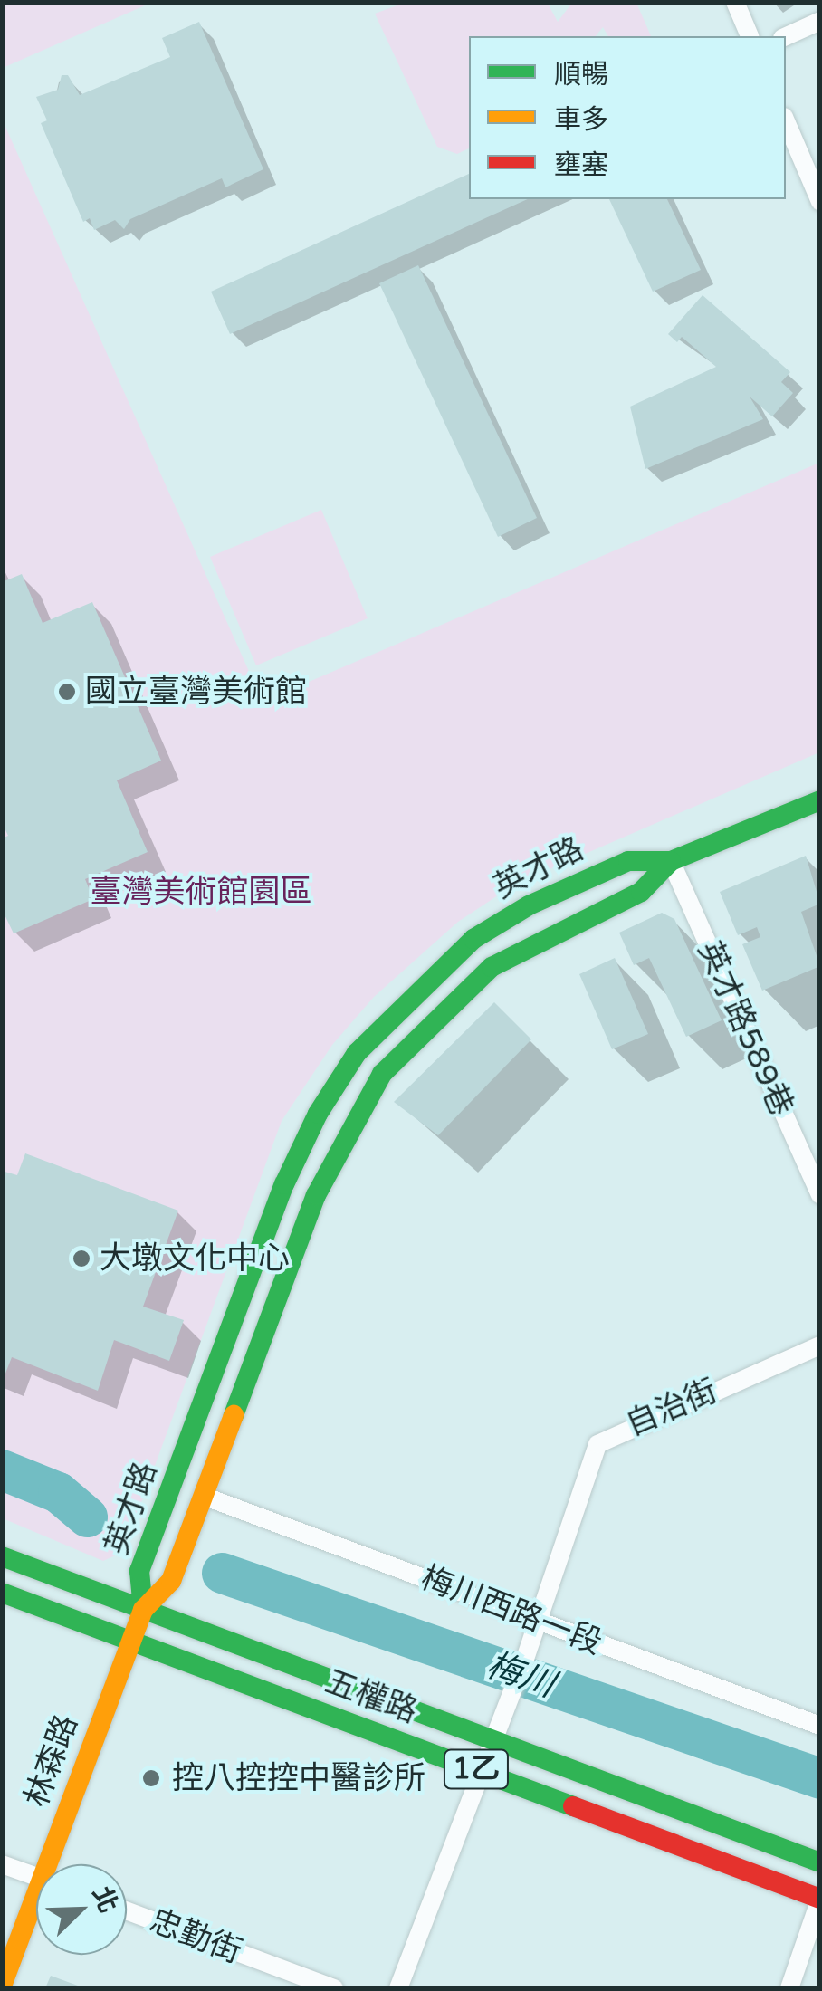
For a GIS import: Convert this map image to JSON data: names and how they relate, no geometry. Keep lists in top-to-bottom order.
{
  "streets": {
    "main road": [
      "英才路",
      "五權路",
      "林森路",
      "1乙"
    ],
    "street": [
      "英才路589巷",
      "自治街",
      "梅川西路一段",
      "忠勤街"
    ]
  },
  "crossings": [
    ["英才路", "英才路589巷"],
    ["英才路", "梅川西路一段"],
    ["英才路", "五權路"],
    ["英才路", "林森路"],
    ["自治街", "梅川西路一段"],
    ["自治街", "五權路"],
    ["五權路", "林森路"]
  ],
  "water": ["梅川"],
  "parks": ["臺灣美術館園區"],
  "places": ["國立臺灣美術館", "大墩文化中心", "控八控控中醫診所"],
  "legend": ["順暢", "車多", "壅塞"],
  "north": "top right"
}
